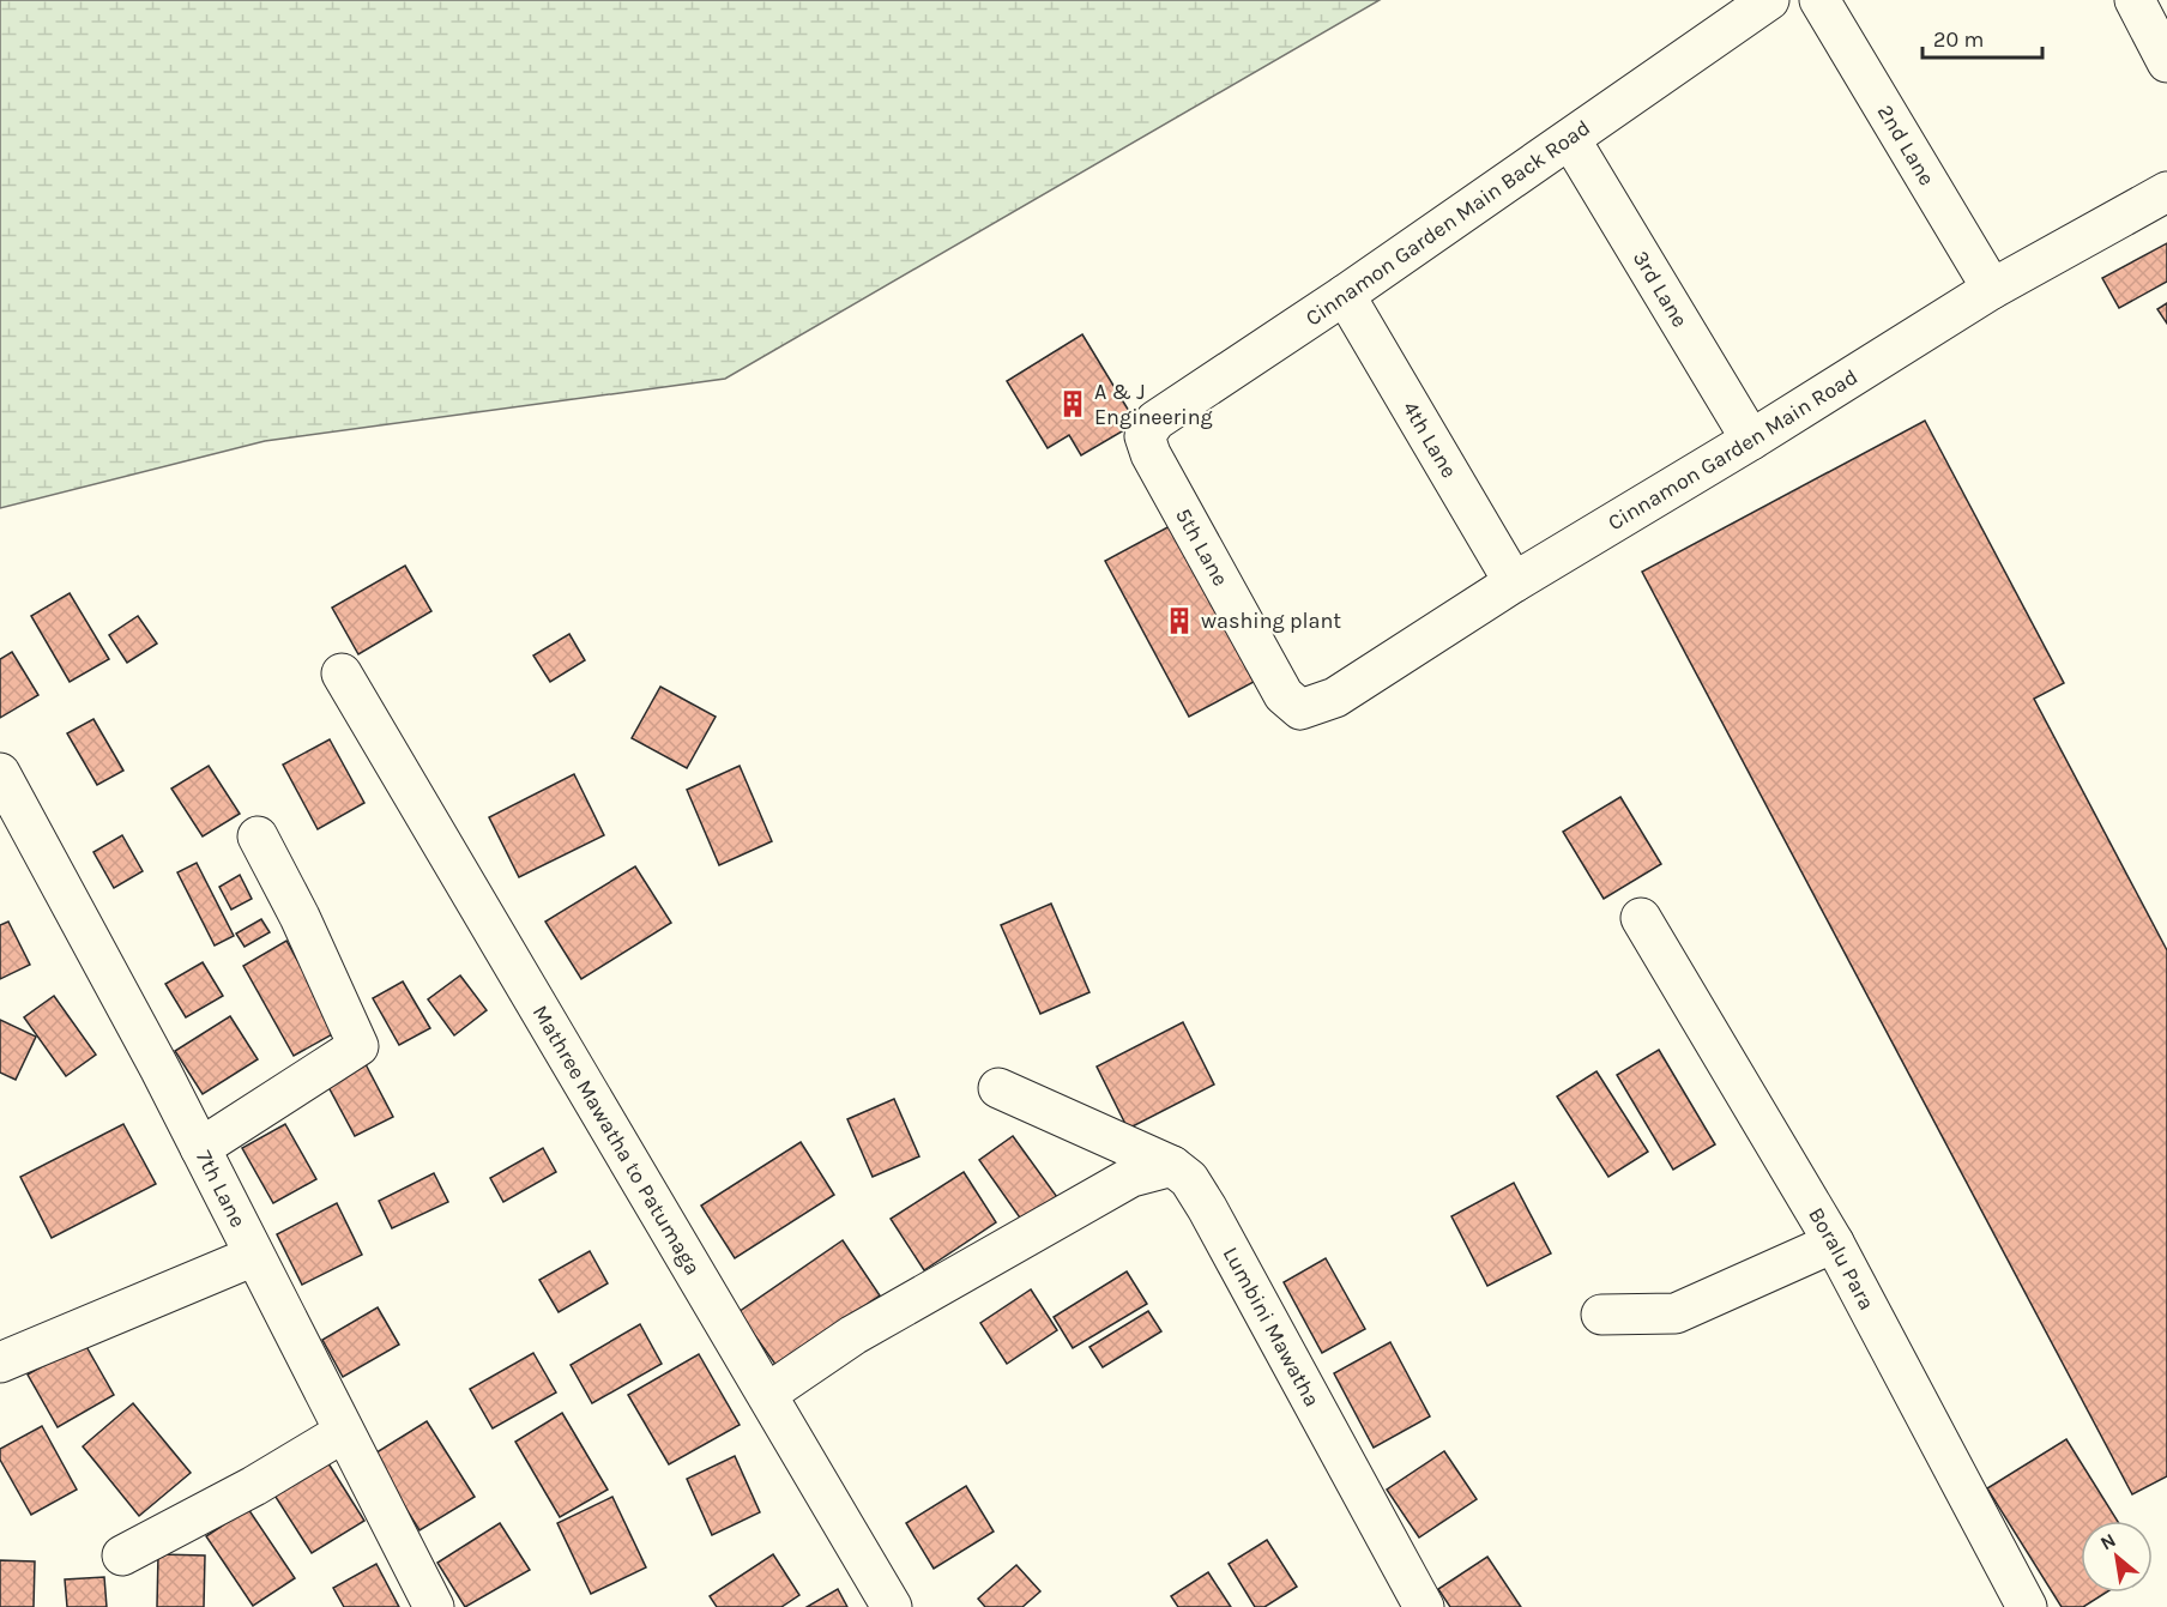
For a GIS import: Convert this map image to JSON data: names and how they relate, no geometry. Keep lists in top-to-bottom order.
{
  "streets": {
    "street": [
      "2nd Lane",
      "Cinnamon Garden Main Back Road",
      "3rd Lane",
      "4th Lane",
      "Cinnamon Garden Main Road",
      "5th Lane",
      "Mathree Mawatha to Patumaga",
      "7th Lane",
      "Boralu Para",
      "Lumbini Mawatha"
    ]
  },
  "crossings": [
    ["2nd Lane", "Cinnamon Garden Main Road"],
    ["Cinnamon Garden Main Back Road", "3rd Lane"],
    ["Cinnamon Garden Main Back Road", "4th Lane"],
    ["Cinnamon Garden Main Back Road", "5th Lane"],
    ["3rd Lane", "Cinnamon Garden Main Road"],
    ["4th Lane", "Cinnamon Garden Main Road"],
    ["Cinnamon Garden Main Road", "5th Lane"]
  ],
  "places": {
    "building": ["A & J Engineering", "washing plant"]
  },
  "scale_bar": "20 m",
  "north": "top left"
}
